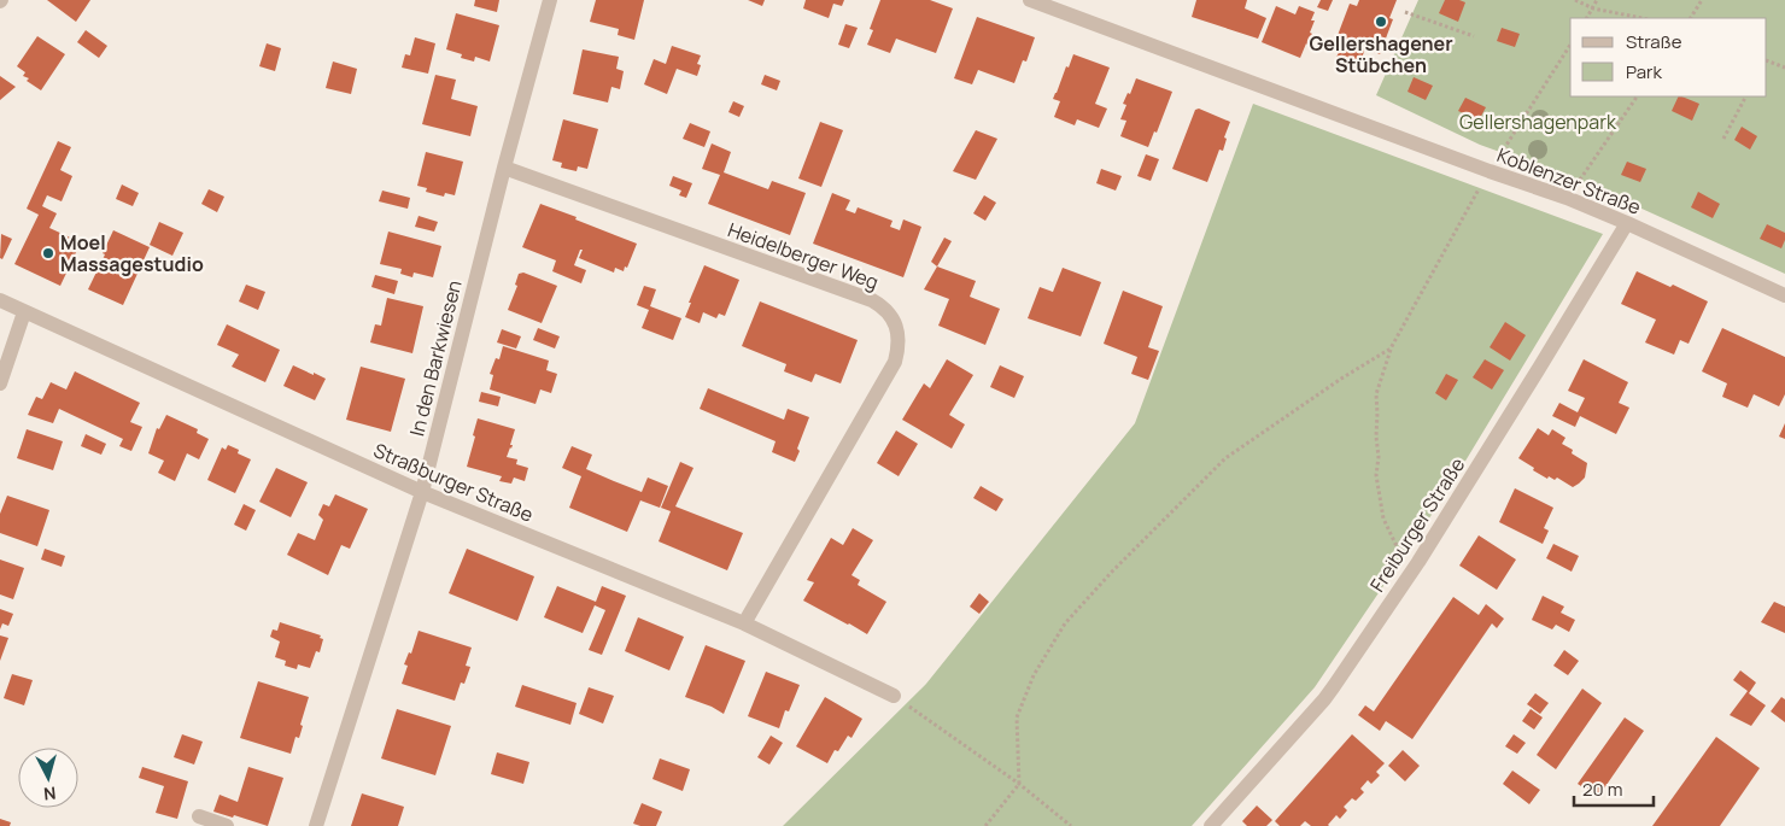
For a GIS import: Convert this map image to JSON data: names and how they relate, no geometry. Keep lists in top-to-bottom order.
{
  "streets": {
    "street": [
      "Koblenzer Straße",
      "Heidelberger Weg",
      "In den Barkwiesen",
      "Straßburger Straße",
      "Freiburger Straße"
    ]
  },
  "crossings": [
    ["Koblenzer Straße", "Freiburger Straße"],
    ["Heidelberger Weg", "In den Barkwiesen"],
    ["Heidelberger Weg", "Straßburger Straße"],
    ["In den Barkwiesen", "Straßburger Straße"]
  ],
  "parks": ["Gellershagenpark"],
  "places": ["Gellershagener Stübchen", "Moel Massagestudio"],
  "legend": ["Straße", "Park"],
  "scale_bar": "20 m",
  "north": "bottom"
}
